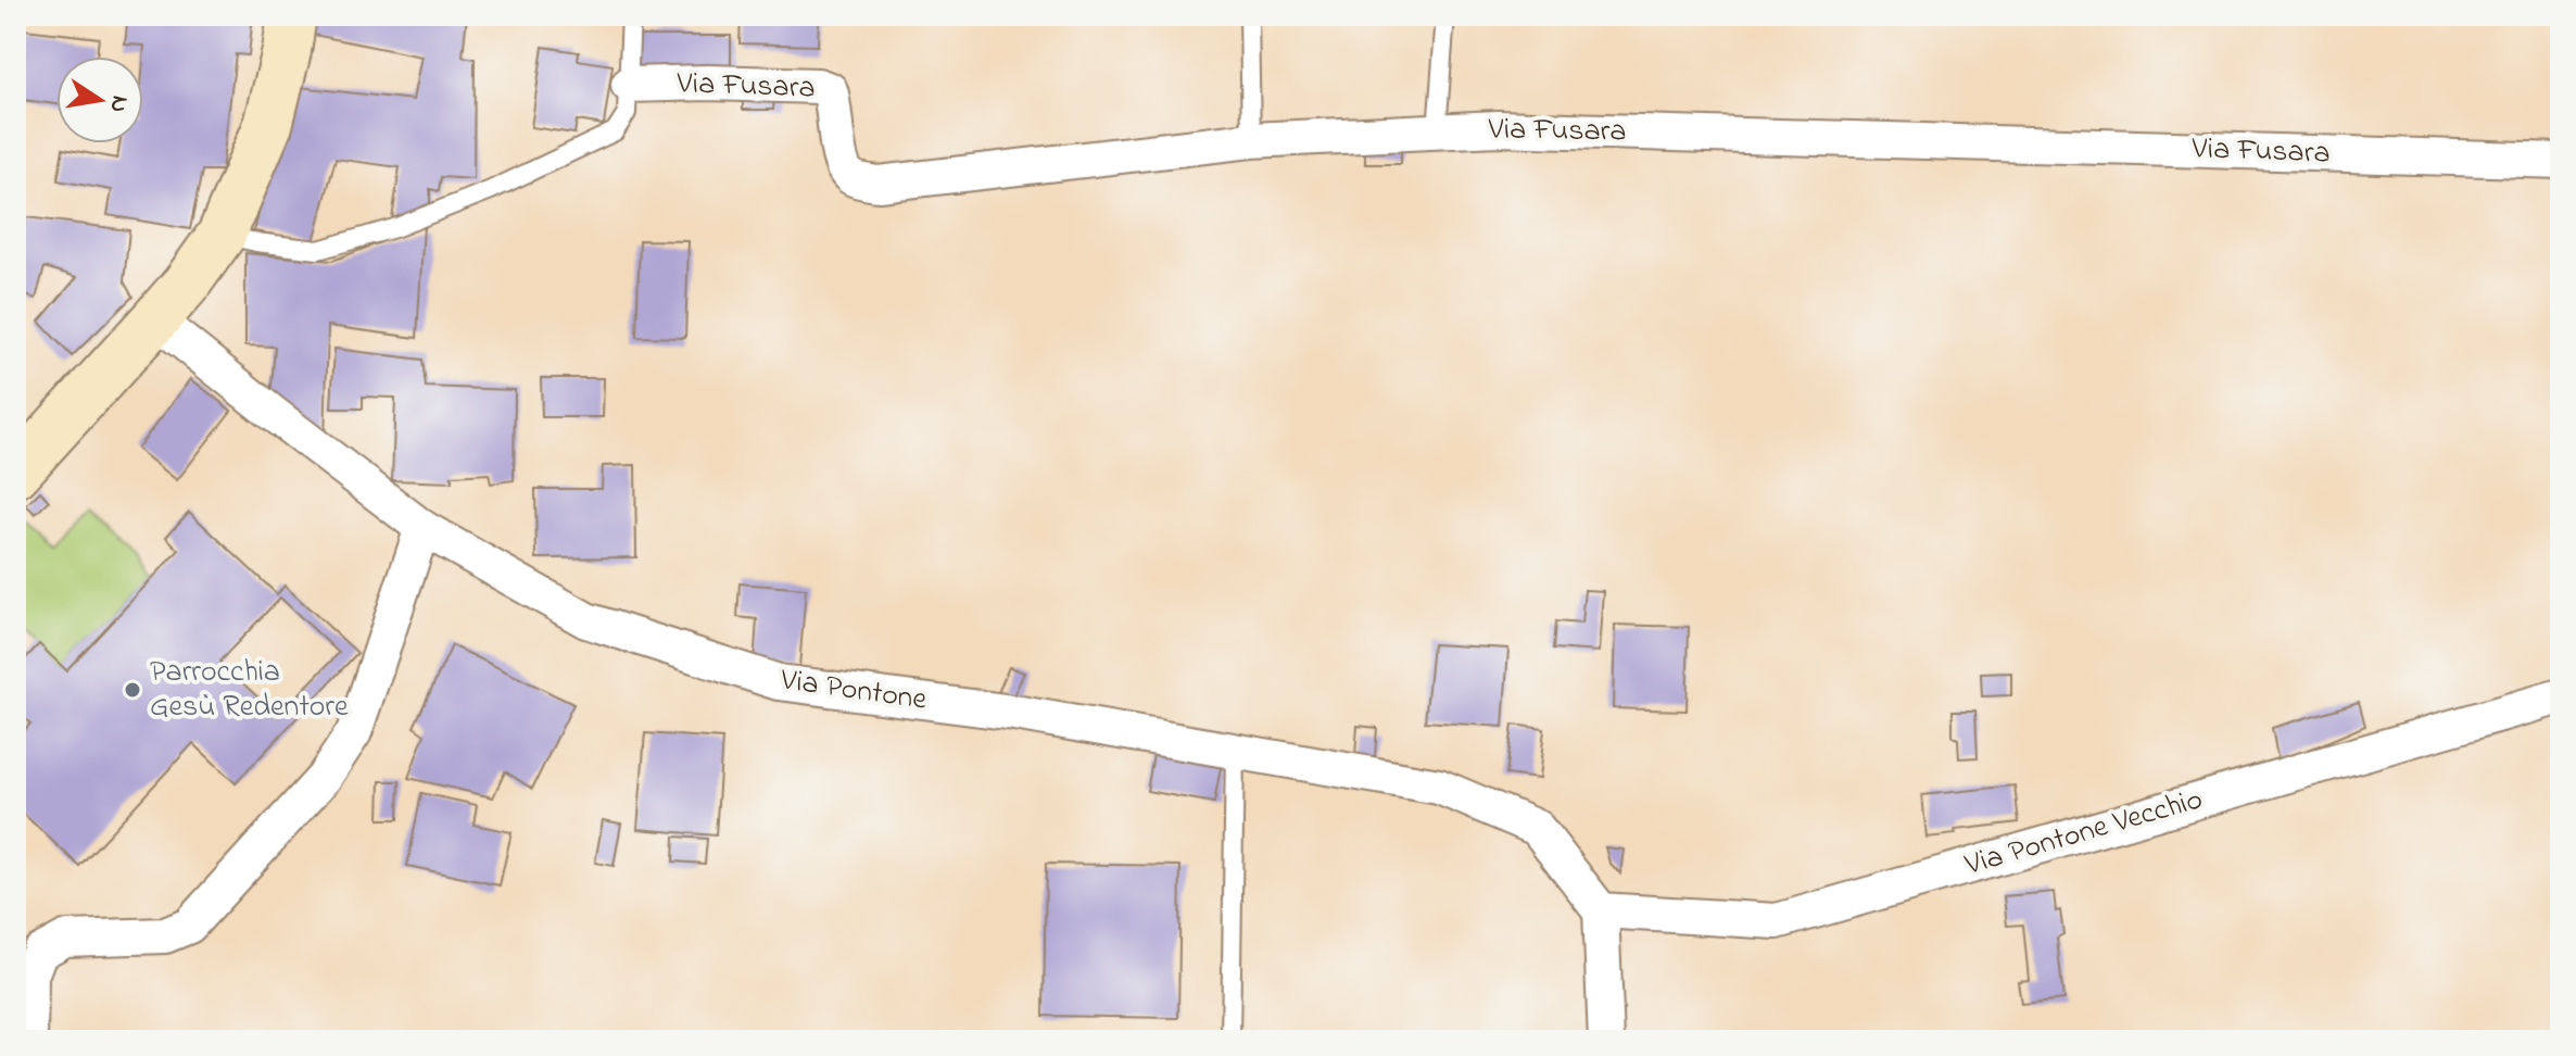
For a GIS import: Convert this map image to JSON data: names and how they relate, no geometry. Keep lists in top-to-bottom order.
{
  "streets": {
    "street": ["Via Fusara", "Via Pontone", "Via Pontone Vecchio"]
  },
  "crossings": [
    ["Via Pontone", "Via Pontone Vecchio"]
  ],
  "places": ["Parrocchia Gesù Redentore"],
  "north": "right"
}
